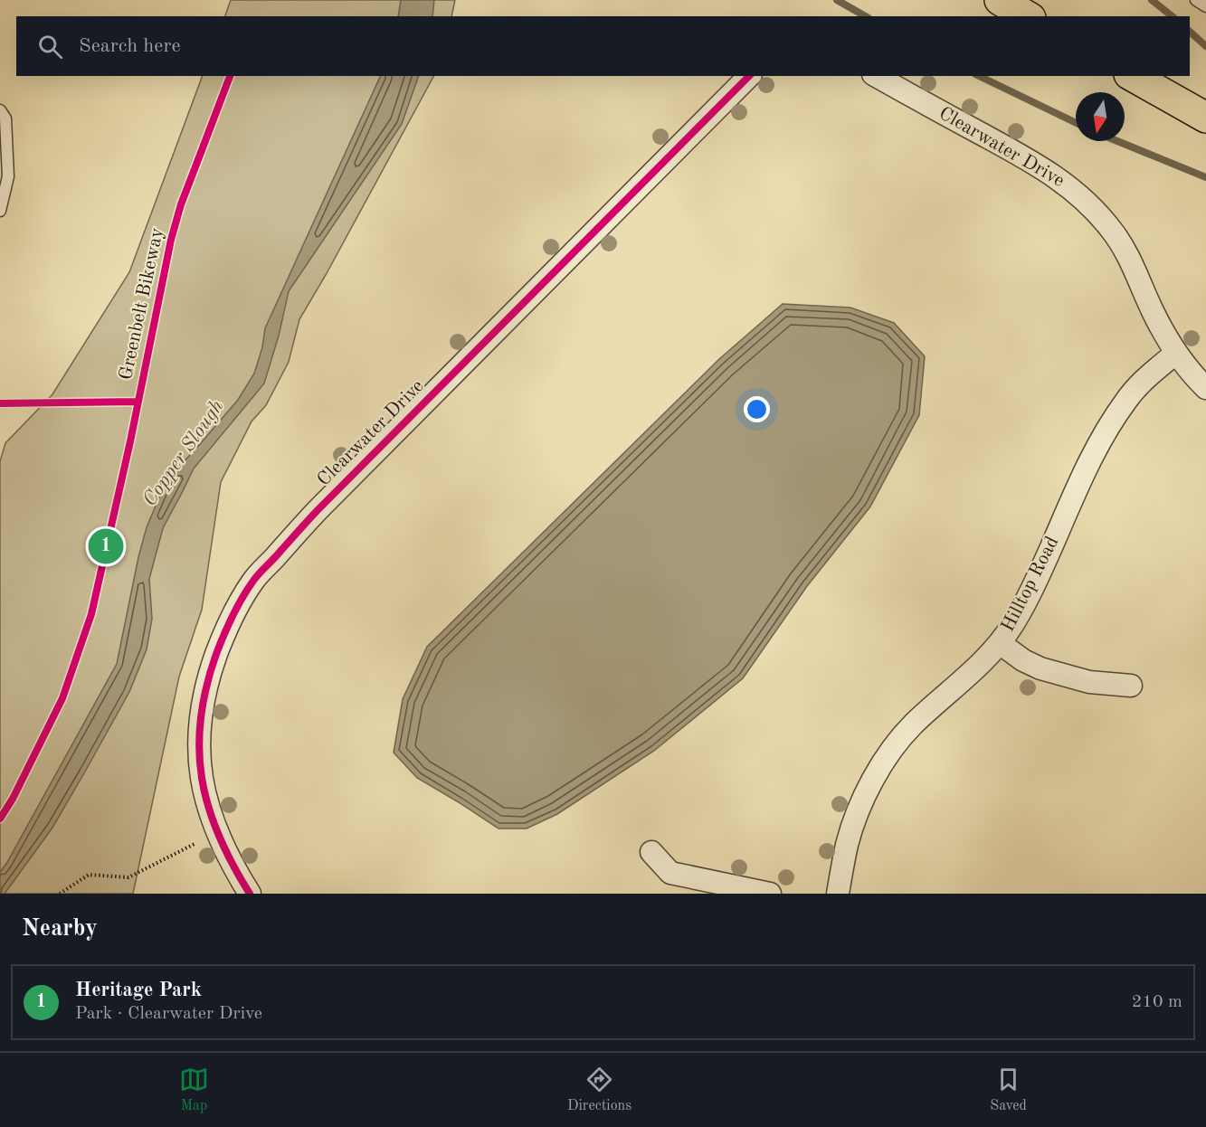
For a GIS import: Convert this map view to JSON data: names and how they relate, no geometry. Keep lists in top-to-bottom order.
{
  "streets": {
    "street": ["Clearwater Drive", "Hilltop Road"],
    "cycle path": ["Greenbelt Bikeway"]
  },
  "crossings": [
    ["Clearwater Drive", "Hilltop Road"]
  ],
  "water": ["Copper Slough"],
  "north": "bottom",
  "page": {
    "search": "Search here",
    "pins": "1",
    "heading": "Nearby",
    "list": [
      {
        "mark": "1",
        "name": "Heritage Park",
        "note": "Park · Clearwater Drive",
        "value": "210 m"
      }
    ],
    "nav": ["Map", "Directions", "Saved"]
  }
}
